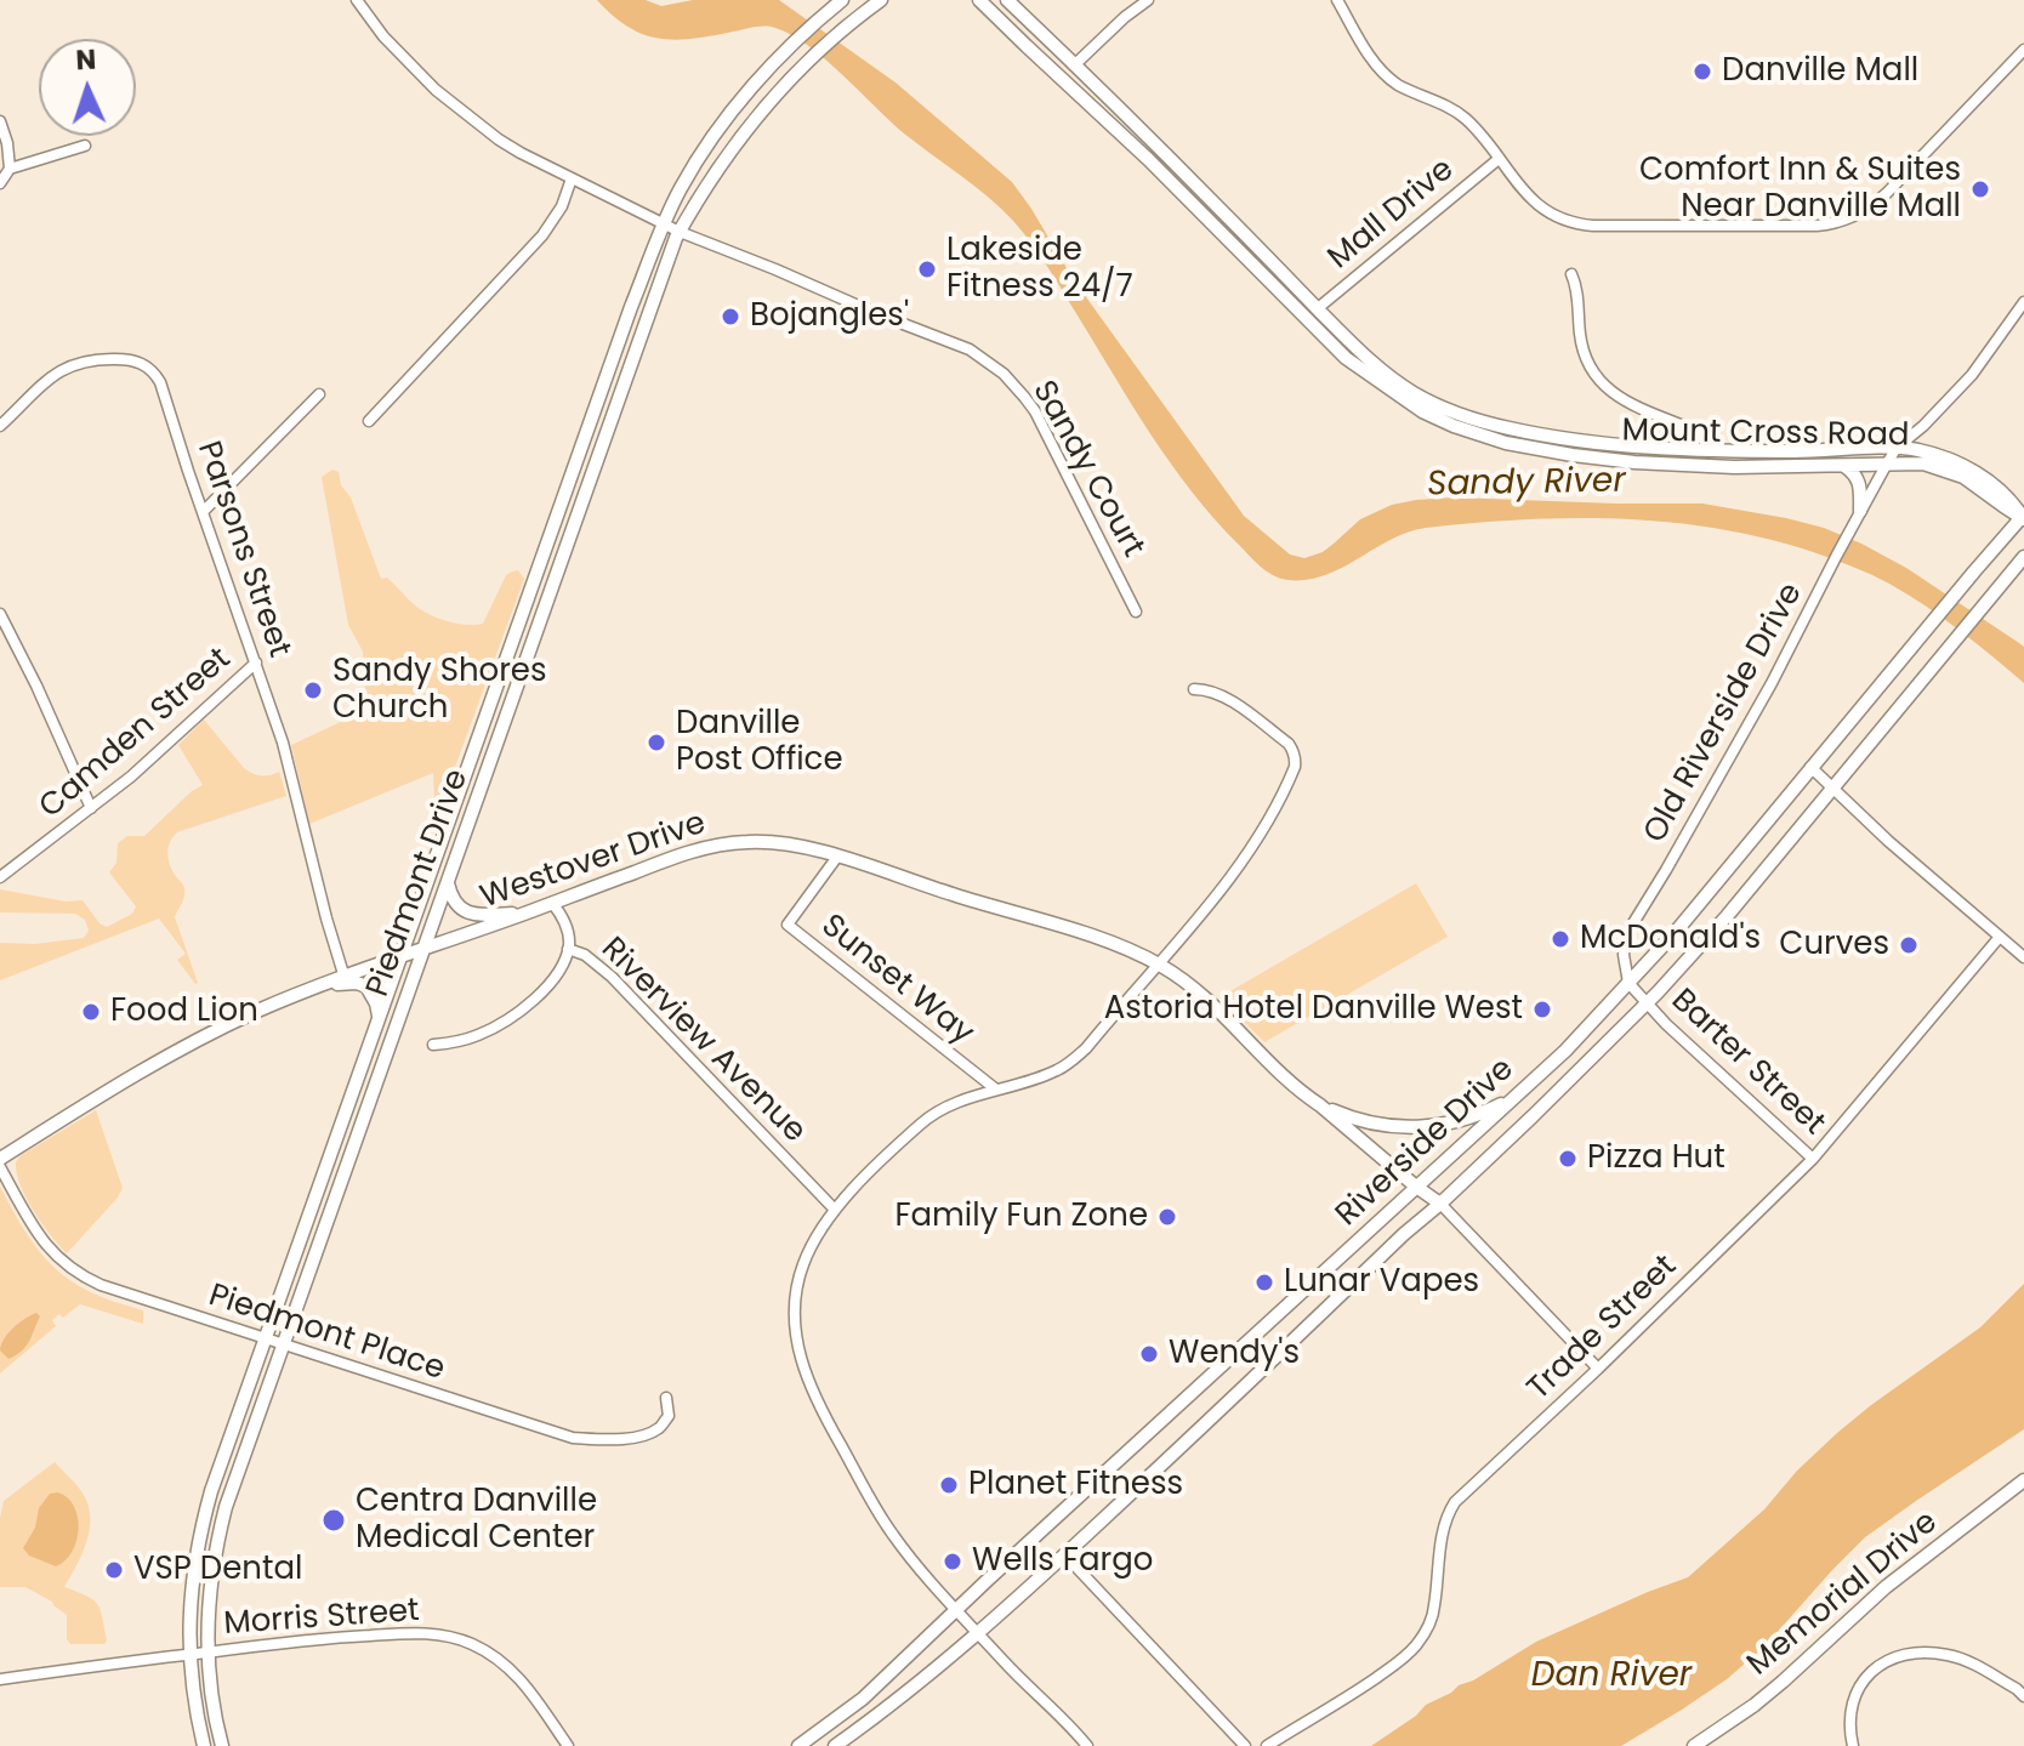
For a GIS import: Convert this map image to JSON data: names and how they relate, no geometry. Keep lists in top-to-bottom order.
{
  "streets": {
    "main road": [
      "Mount Cross Road",
      "Westover Drive",
      "Piedmont Drive",
      "Riverside Drive",
      "Memorial Drive"
    ],
    "street": [
      "Mall Drive",
      "Sandy Court",
      "Parsons Street",
      "Old Riverside Drive",
      "Camden Street",
      "Sunset Way",
      "Riverview Avenue",
      "Barter Street",
      "Trade Street",
      "Piedmont Place",
      "Morris Street"
    ]
  },
  "crossings": [
    ["Mall Drive", "Mount Cross Road"],
    ["Mount Cross Road", "Old Riverside Drive"],
    ["Mount Cross Road", "Riverside Drive"],
    ["Sandy Court", "Piedmont Drive"],
    ["Parsons Street", "Camden Street"],
    ["Parsons Street", "Westover Drive"],
    ["Old Riverside Drive", "Riverside Drive"],
    ["Westover Drive", "Piedmont Drive"],
    ["Westover Drive", "Sunset Way"],
    ["Westover Drive", "Riverview Avenue"],
    ["Westover Drive", "Riverside Drive"],
    ["Piedmont Drive", "Piedmont Place"],
    ["Piedmont Drive", "Morris Street"],
    ["Barter Street", "Riverside Drive"],
    ["Barter Street", "Trade Street"]
  ],
  "water": ["Sandy River", "Dan River"],
  "places": [
    "Danville Mall",
    "Comfort Inn & Suites Near Danville Mall",
    "Lakeside Fitness 24/7",
    "Bojangles'",
    "Sandy Shores Church",
    "Danville Post Office",
    "McDonald's",
    "Curves",
    "Astoria Hotel Danville West",
    "Food Lion",
    "Pizza Hut",
    "Family Fun Zone",
    "Lunar Vapes",
    "Wendy's",
    "Planet Fitness",
    "Centra Danville Medical Center",
    "Wells Fargo",
    "VSP Dental"
  ],
  "north": "top"
}
